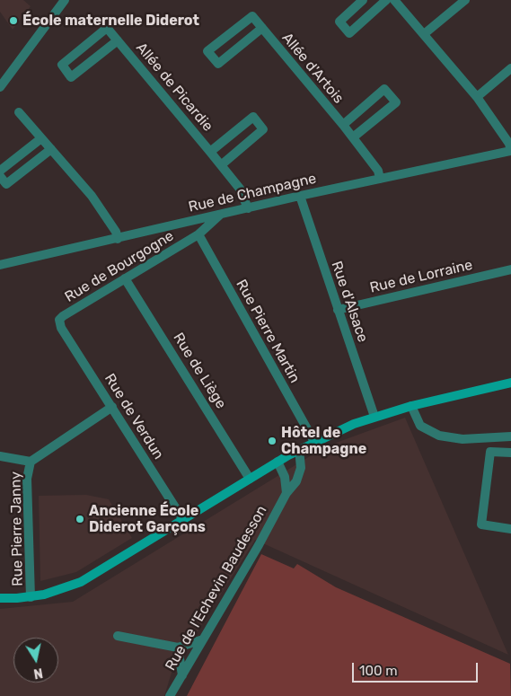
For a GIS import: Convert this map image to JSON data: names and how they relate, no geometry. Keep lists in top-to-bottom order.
{
  "streets": {
    "street": [
      "Allée d'Artois",
      "Allée de Picardie",
      "Rue de Champagne",
      "Rue de Bourgogne",
      "Rue de Lorraine",
      "Rue d'Alsace",
      "Rue Pierre Martin",
      "Rue de Liège",
      "Rue de Verdun",
      "Rue Pierre Janny",
      "Rue de l'Echevin Baudesson"
    ]
  },
  "crossings": [
    ["Allée d'Artois", "Rue de Champagne"],
    ["Allée de Picardie", "Rue de Champagne"],
    ["Rue de Champagne", "Rue de Bourgogne"],
    ["Rue de Champagne", "Rue d'Alsace"],
    ["Rue de Bourgogne", "Rue Pierre Martin"],
    ["Rue de Bourgogne", "Rue de Liège"],
    ["Rue de Bourgogne", "Rue de Verdun"],
    ["Rue de Lorraine", "Rue d'Alsace"],
    ["Rue de Verdun", "Rue Pierre Janny"]
  ],
  "places": ["École maternelle Diderot", "Hôtel de Champagne", "Ancienne École Diderot Garçons"],
  "scale_bar": "100 m",
  "north": "bottom"
}
